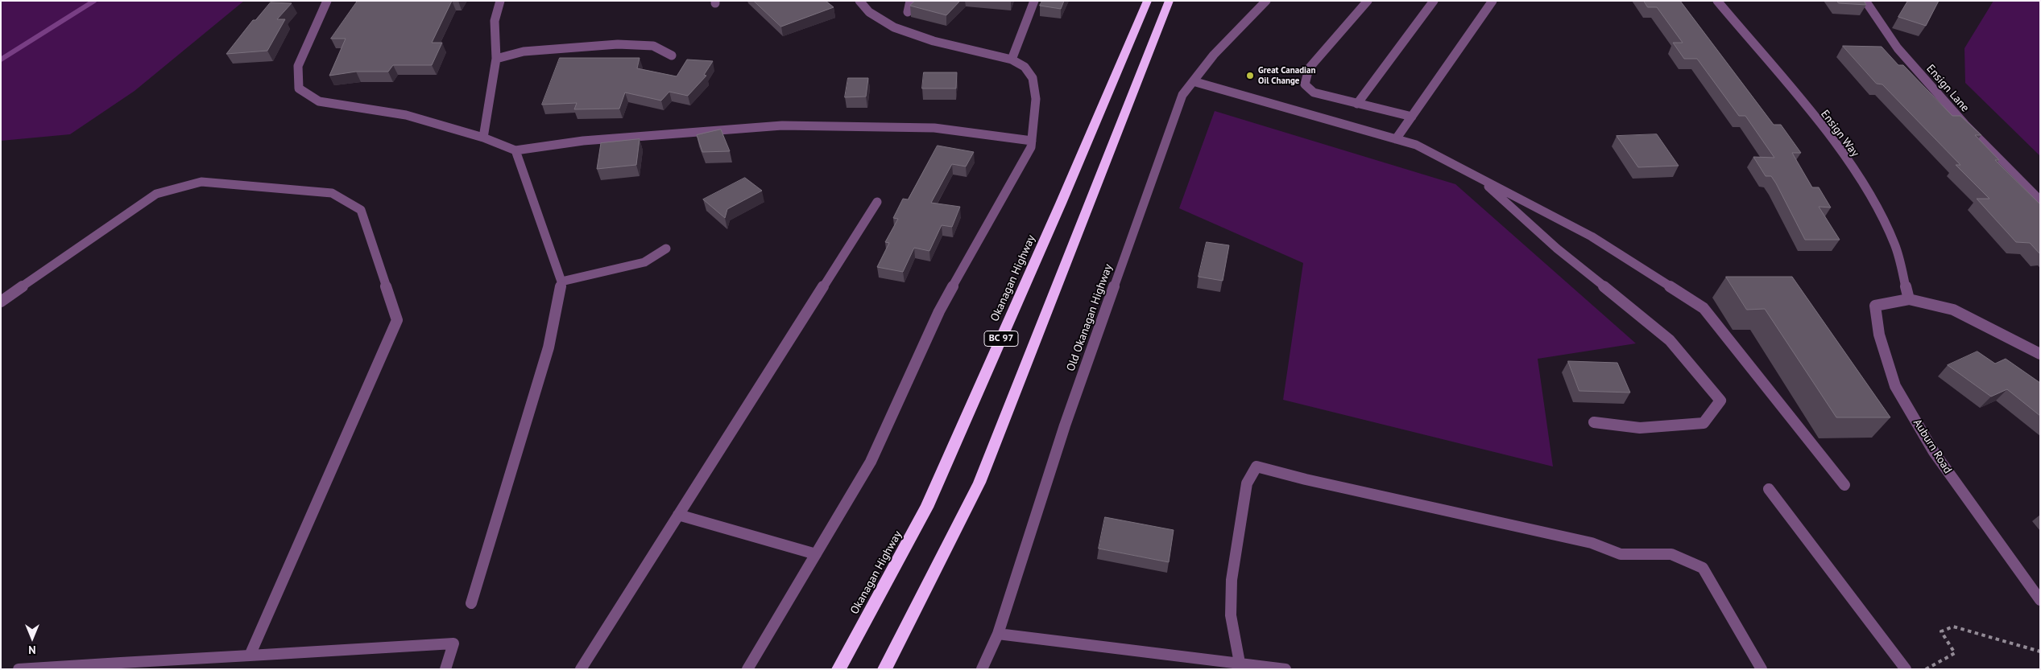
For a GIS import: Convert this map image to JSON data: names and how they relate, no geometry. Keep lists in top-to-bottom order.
{
  "streets": {
    "highway": ["Okanagan Highway", "BC 97"],
    "street": [
      "Ensign Lane",
      "Ensign Way",
      "Old Okanagan Highway",
      "Auburn Road"
    ]
  },
  "crossings": [
    ["Ensign Way", "Auburn Road"]
  ],
  "places": ["Great Canadian Oil Change"],
  "north": "bottom"
}
